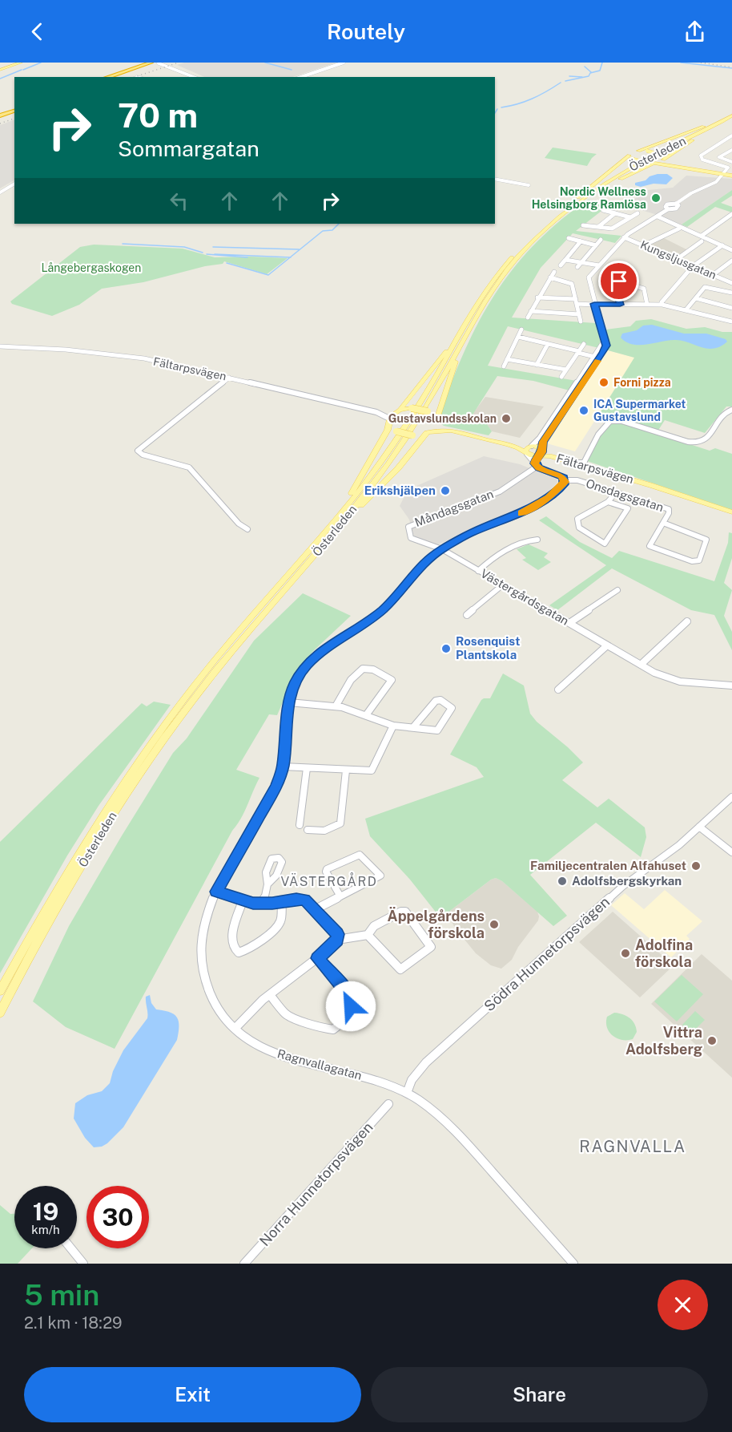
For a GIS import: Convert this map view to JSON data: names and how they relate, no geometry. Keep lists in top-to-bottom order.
{
  "streets": {
    "main road": ["Österleden", "Fältarpsvägen"],
    "street": [
      "Kungsljusgatan",
      "Onsdagsgatan",
      "Måndagsgatan",
      "Västergårdsgatan",
      "Södra Hunnetorpsvägen",
      "Ragnvallagatan",
      "Norra Hunnetorpsvägen"
    ]
  },
  "crossings": [
    ["Onsdagsgatan", "Ragnvallagatan"],
    ["Måndagsgatan", "Västergårdsgatan"],
    ["Måndagsgatan", "Ragnvallagatan"],
    ["Västergårdsgatan", "Ragnvallagatan"],
    ["Södra Hunnetorpsvägen", "Ragnvallagatan"]
  ],
  "districts": ["VÄSTERGÅRD", "RAGNVALLA"],
  "parks": ["Långebergaskogen"],
  "places": [
    "Nordic Wellness Helsingborg Ramlösa",
    "Forni pizza",
    "ICA Supermarket Gustavslund",
    "Gustavslundsskolan",
    "Erikshjälpen",
    "Rosenquist Plantskola",
    "Familjecentralen Alfahuset",
    "Adolfsbergskyrkan",
    "Äppelgårdens förskola",
    "Adolfina förskola",
    "Vittra Adolfsberg"
  ],
  "page": {
    "header": "Routely",
    "turn": ["70 m", "Sommargatan"],
    "speed": "19 km/h",
    "limit": "30",
    "heading": ["5 min", "2.1 km · 18:29"],
    "buttons": ["Exit", "Share"]
  }
}
